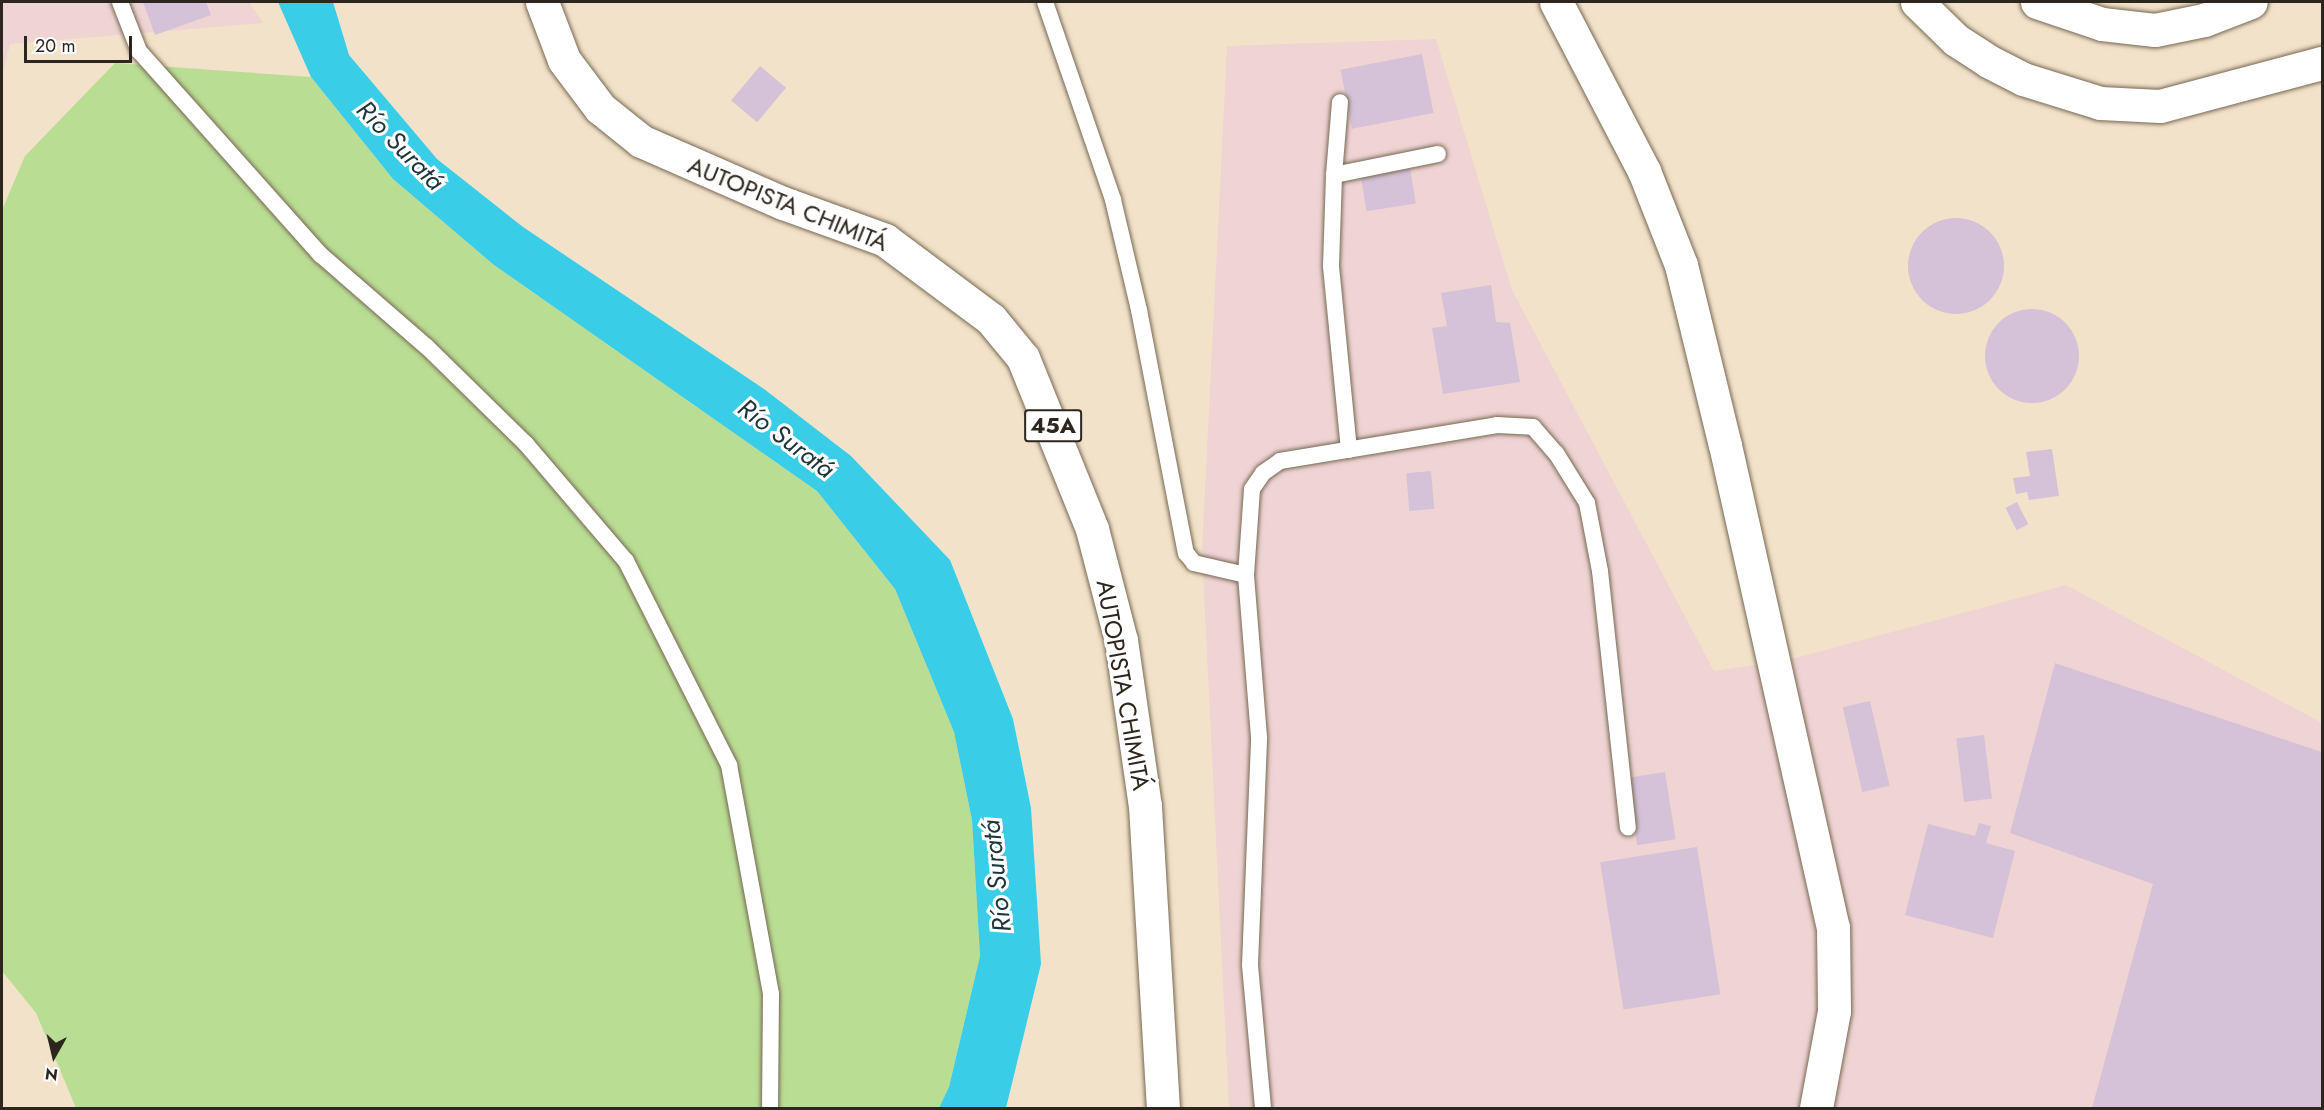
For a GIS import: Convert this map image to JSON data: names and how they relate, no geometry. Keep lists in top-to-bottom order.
{
  "streets": {
    "main road": ["AUTOPISTA CHIMITÁ", "45A"]
  },
  "water": ["Río Suratá"],
  "scale_bar": "20 m",
  "north": "bottom"
}
